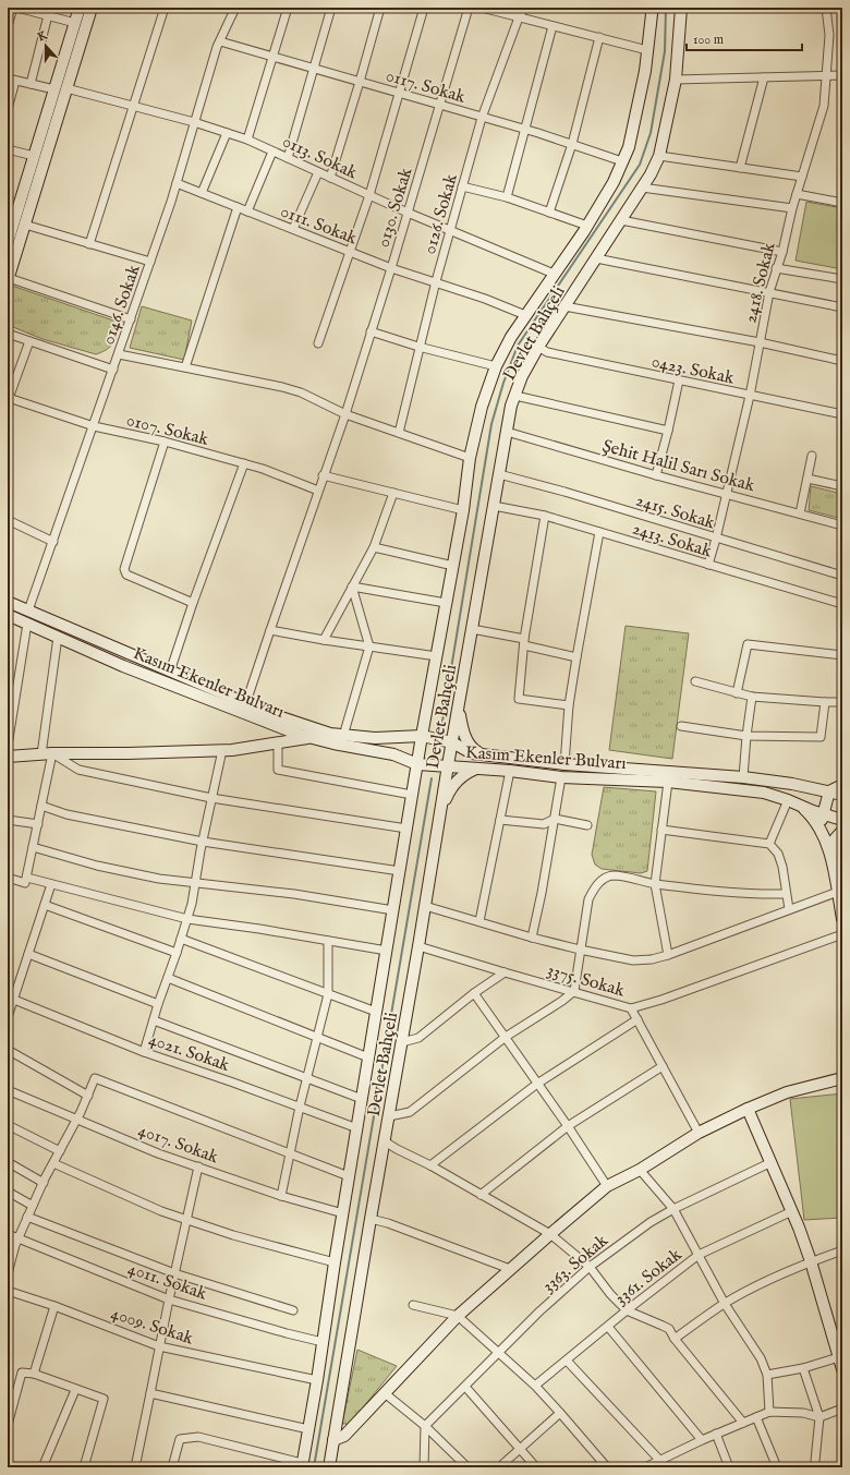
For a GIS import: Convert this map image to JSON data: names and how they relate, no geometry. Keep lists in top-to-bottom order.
{
  "streets": {
    "street": [
      "0117. Sokak",
      "0113. Sokak",
      "0130. Sokak",
      "0126. Sokak",
      "0111. Sokak",
      "2418. Sokak",
      "0146. Sokak",
      "Devlet Bahçeli",
      "0423. Sokak",
      "0107. Sokak",
      "Şehit Halil Sarı Sokak",
      "2415. Sokak",
      "2413. Sokak",
      "Kasım Ekenler Bulvarı",
      "3375. Sokak",
      "4021. Sokak",
      "4017. Sokak",
      "3363. Sokak",
      "3361. Sokak",
      "4011. Sokak",
      "4009. Sokak"
    ]
  },
  "crossings": [
    ["0117. Sokak", "0130. Sokak"],
    ["0117. Sokak", "0126. Sokak"],
    ["0117. Sokak", "0146. Sokak"],
    ["0117. Sokak", "Devlet Bahçeli"],
    ["0113. Sokak", "0130. Sokak"],
    ["0113. Sokak", "0126. Sokak"],
    ["0113. Sokak", "0146. Sokak"],
    ["0113. Sokak", "Devlet Bahçeli"],
    ["0130. Sokak", "0111. Sokak"],
    ["0130. Sokak", "0107. Sokak"],
    ["0130. Sokak", "Kasım Ekenler Bulvarı"],
    ["0126. Sokak", "0111. Sokak"],
    ["0111. Sokak", "0146. Sokak"],
    ["0111. Sokak", "Devlet Bahçeli"],
    ["2418. Sokak", "0423. Sokak"],
    ["2418. Sokak", "Şehit Halil Sarı Sokak"],
    ["2418. Sokak", "2415. Sokak"],
    ["2418. Sokak", "2413. Sokak"],
    ["0146. Sokak", "0107. Sokak"],
    ["0146. Sokak", "Kasım Ekenler Bulvarı"],
    ["Devlet Bahçeli", "0423. Sokak"],
    ["Devlet Bahçeli", "Şehit Halil Sarı Sokak"],
    ["Devlet Bahçeli", "2415. Sokak"],
    ["Devlet Bahçeli", "2413. Sokak"],
    ["Devlet Bahçeli", "Kasım Ekenler Bulvarı"],
    ["Devlet Bahçeli", "3375. Sokak"],
    ["Devlet Bahçeli", "4021. Sokak"],
    ["Devlet Bahçeli", "4017. Sokak"],
    ["Devlet Bahçeli", "4011. Sokak"],
    ["Devlet Bahçeli", "4009. Sokak"]
  ],
  "scale_bar": "100 m",
  "north": "top"
}
